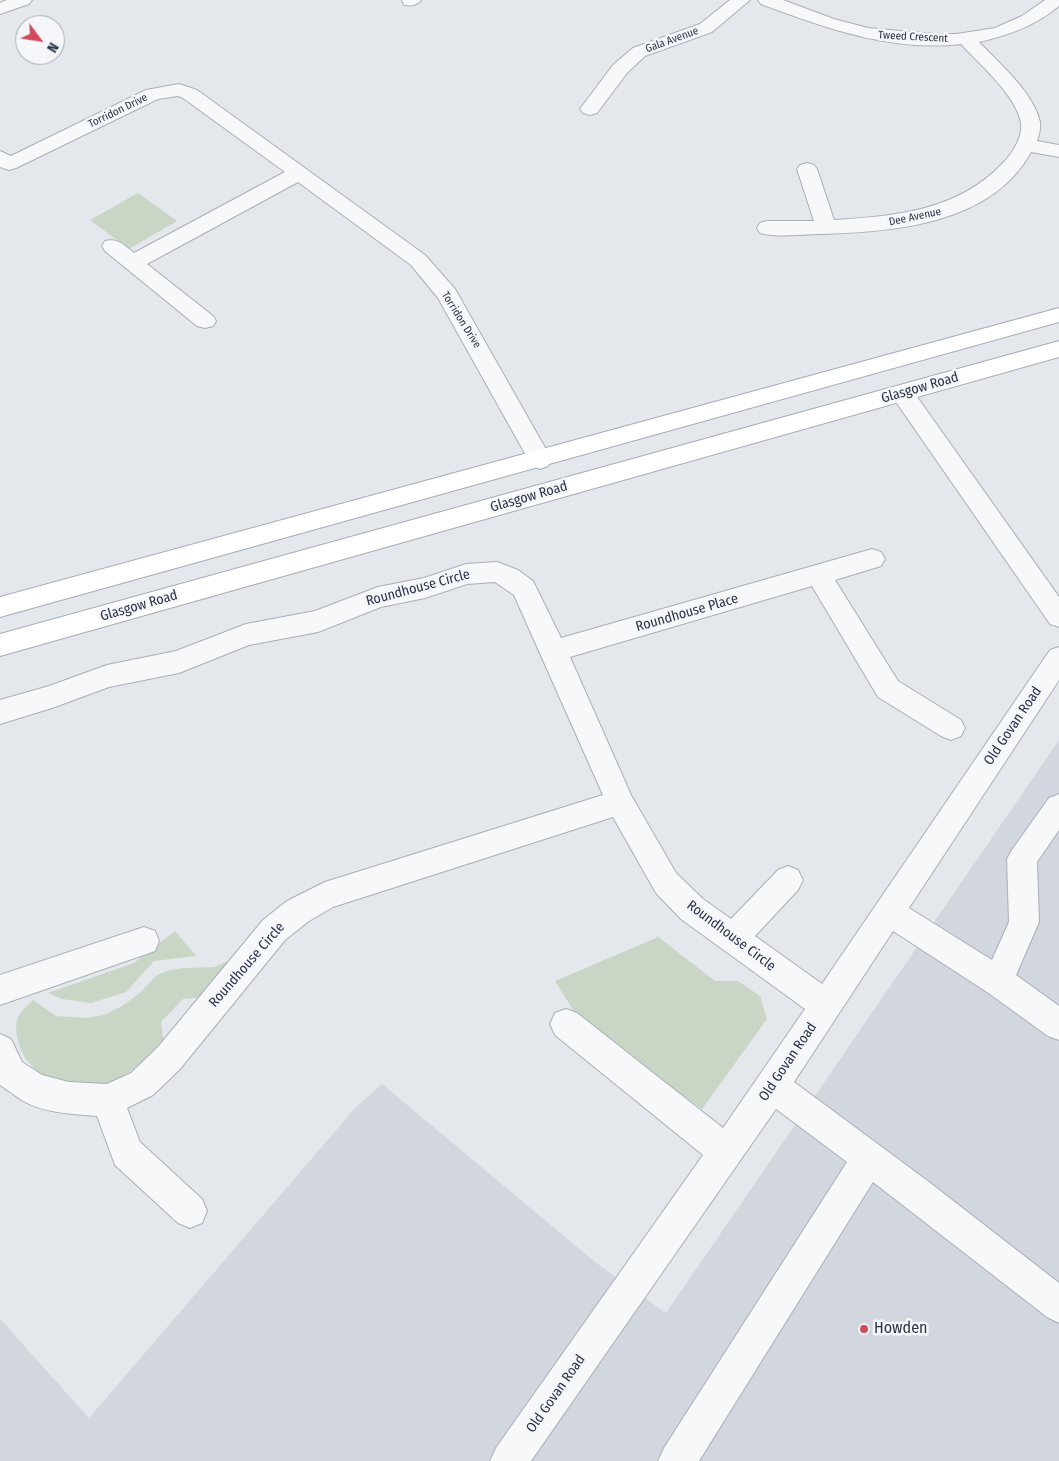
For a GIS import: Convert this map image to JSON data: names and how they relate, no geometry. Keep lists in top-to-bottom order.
{
  "streets": {
    "main road": ["Glasgow Road"],
    "street": [
      "Tweed Crescent",
      "Gala Avenue",
      "Torridon Drive",
      "Dee Avenue",
      "Roundhouse Circle",
      "Roundhouse Place",
      "Old Govan Road"
    ]
  },
  "crossings": [
    ["Tweed Crescent", "Dee Avenue"],
    ["Roundhouse Circle", "Roundhouse Place"],
    ["Roundhouse Circle", "Old Govan Road"]
  ],
  "places": ["Howden"],
  "north": "bottom right"
}
